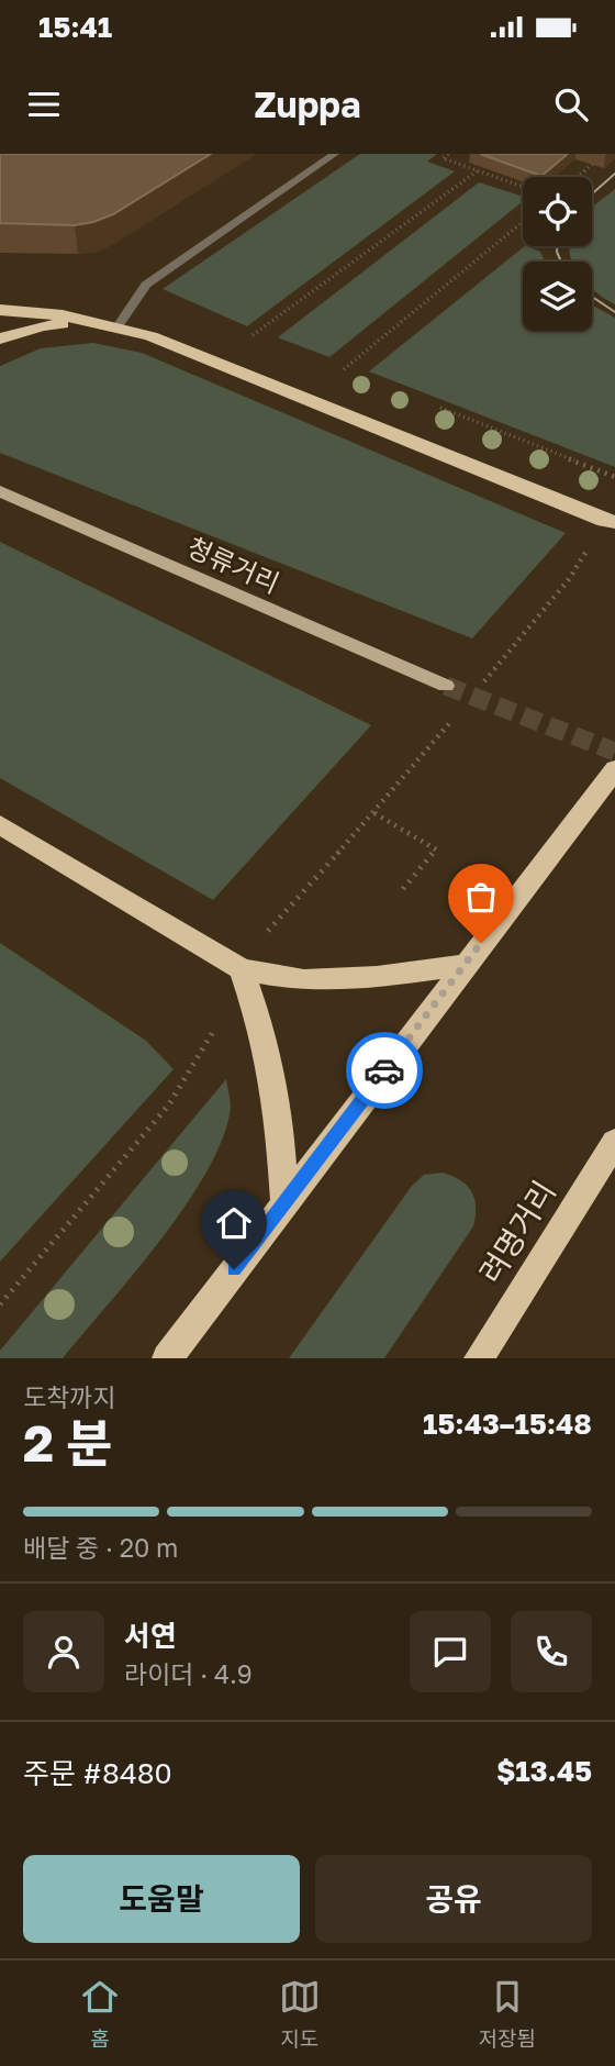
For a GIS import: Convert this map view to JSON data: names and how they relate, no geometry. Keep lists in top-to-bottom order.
{
  "streets": {
    "highway": ["려명거리"],
    "main road": ["청류거리"]
  },
  "page": {
    "status": "15:41",
    "header": "Zuppa",
    "heading": ["2 분", "도착까지", "15:43–15:48"],
    "panel": [
      "서연",
      "라이더 · 4.9",
      "주문 #8480",
      "$13.45"
    ],
    "bar": "배달 중 · 20 m",
    "buttons": ["도움말", "공유"],
    "tabs": ["홈", "지도", "저장됨"]
  }
}
